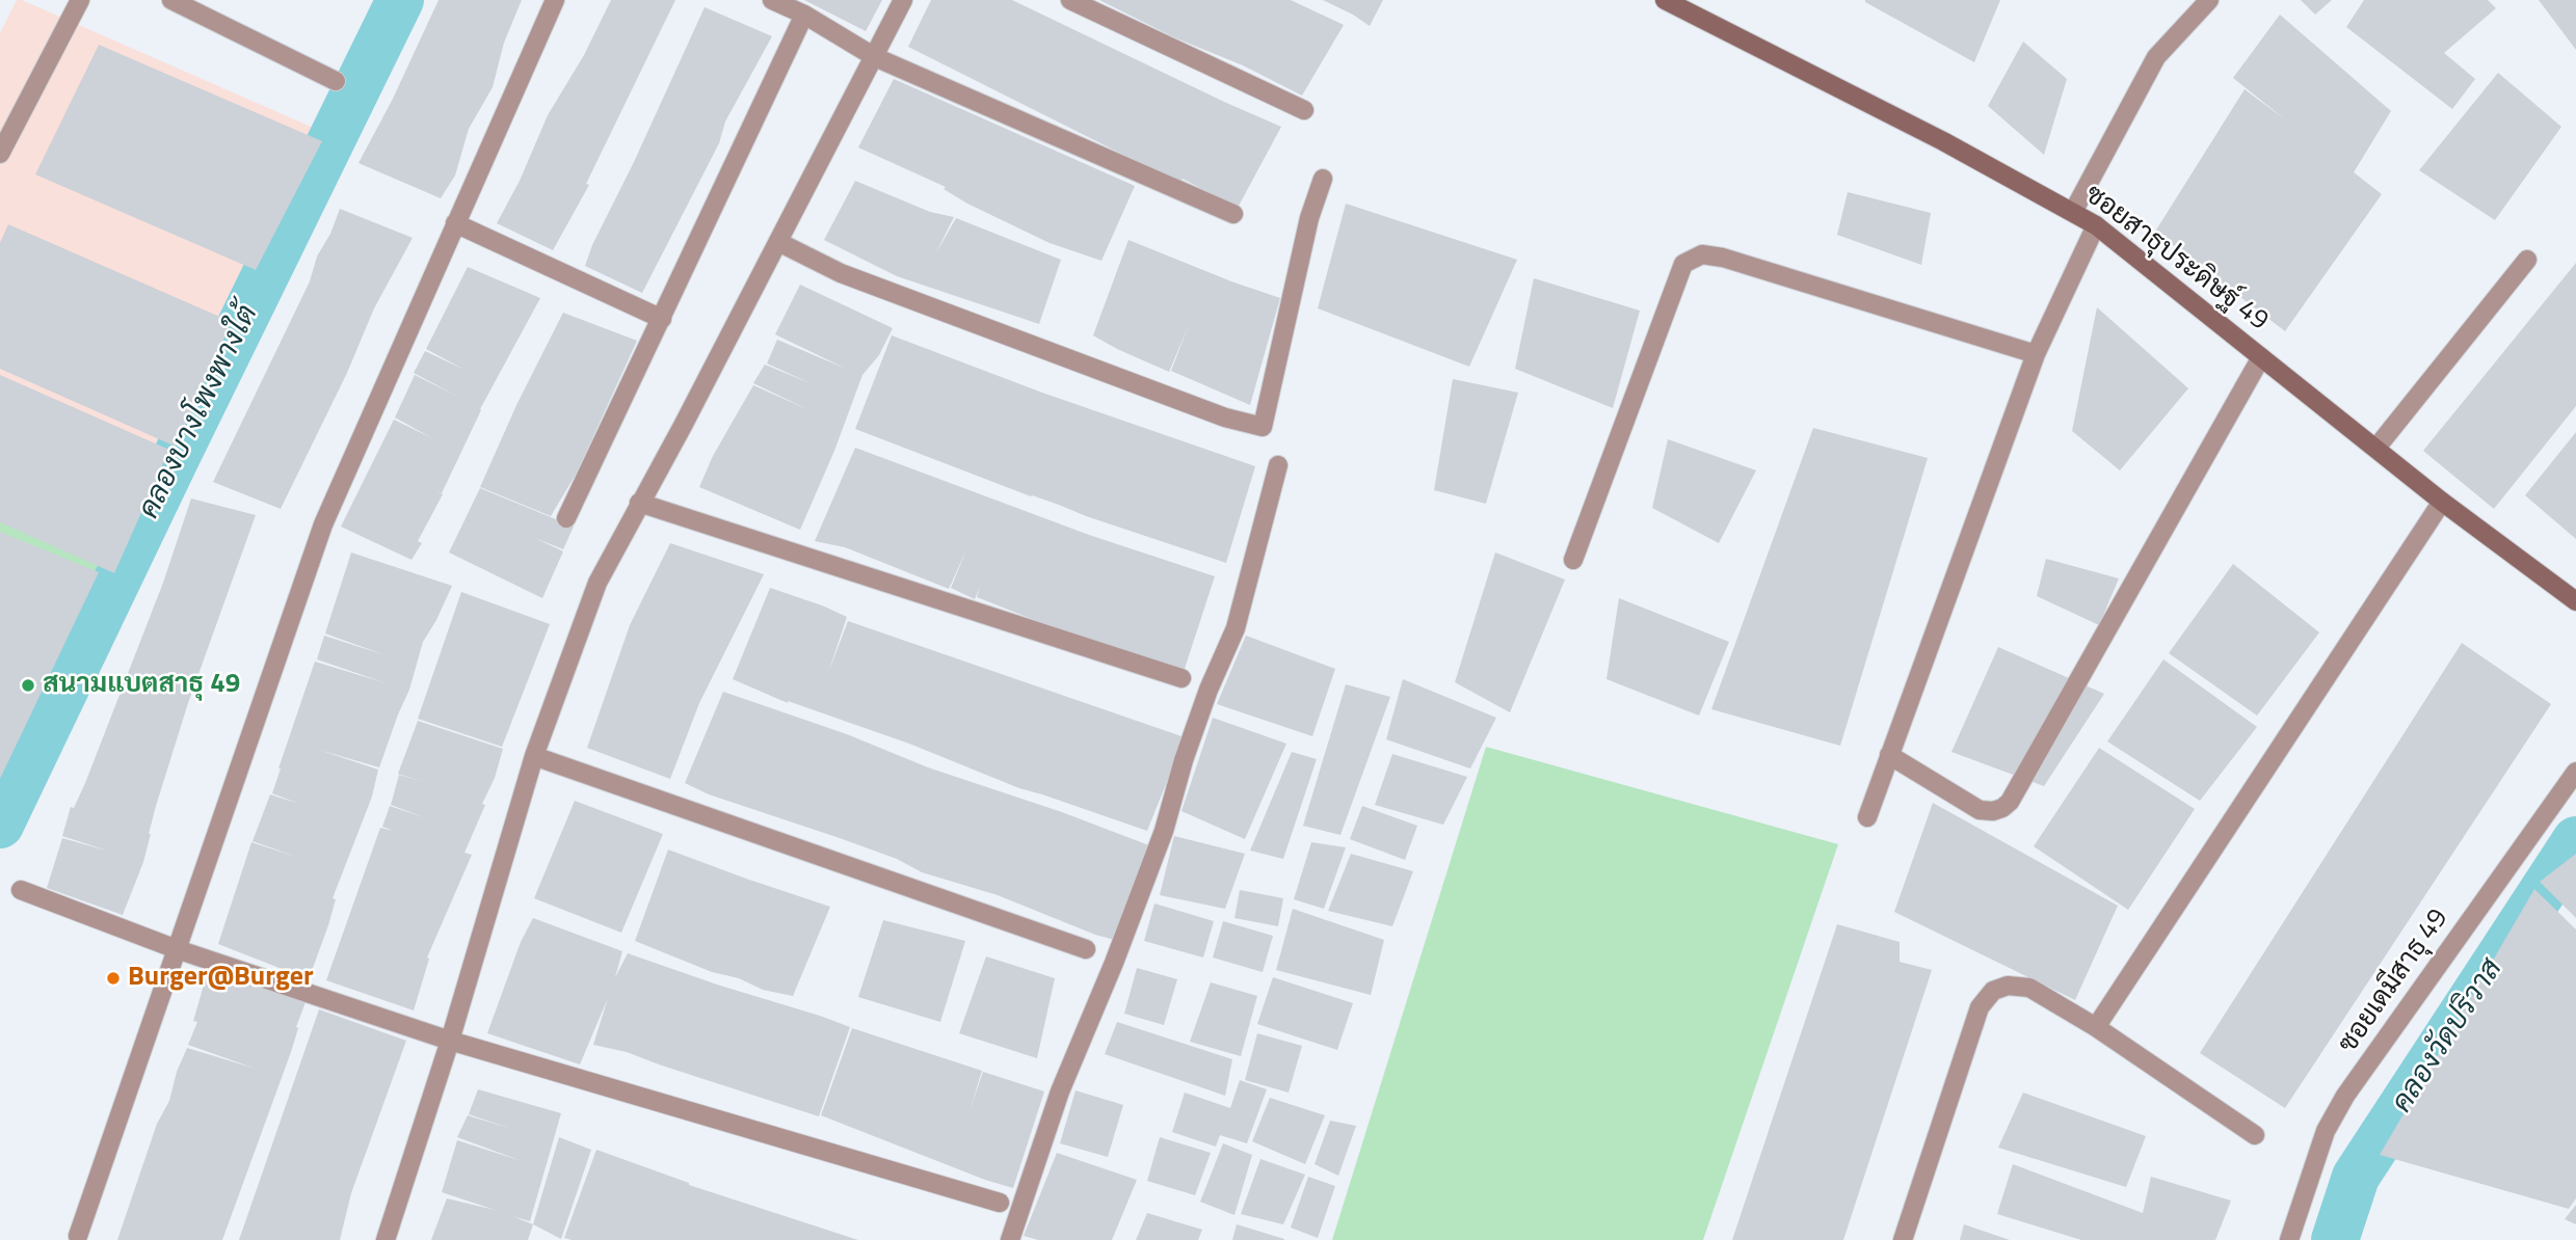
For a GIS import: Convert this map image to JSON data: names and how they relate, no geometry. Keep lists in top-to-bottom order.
{
  "streets": {
    "street": ["ซอยสาธุประดิษฐ์ 49", "ซอยเดมีสาธุ 49"]
  },
  "water": ["คลองบางโพงพางใต้", "คลองวัดปริวาส"],
  "places": ["สนามแบตสาธุ 49", "Burger@Burger"]
}
